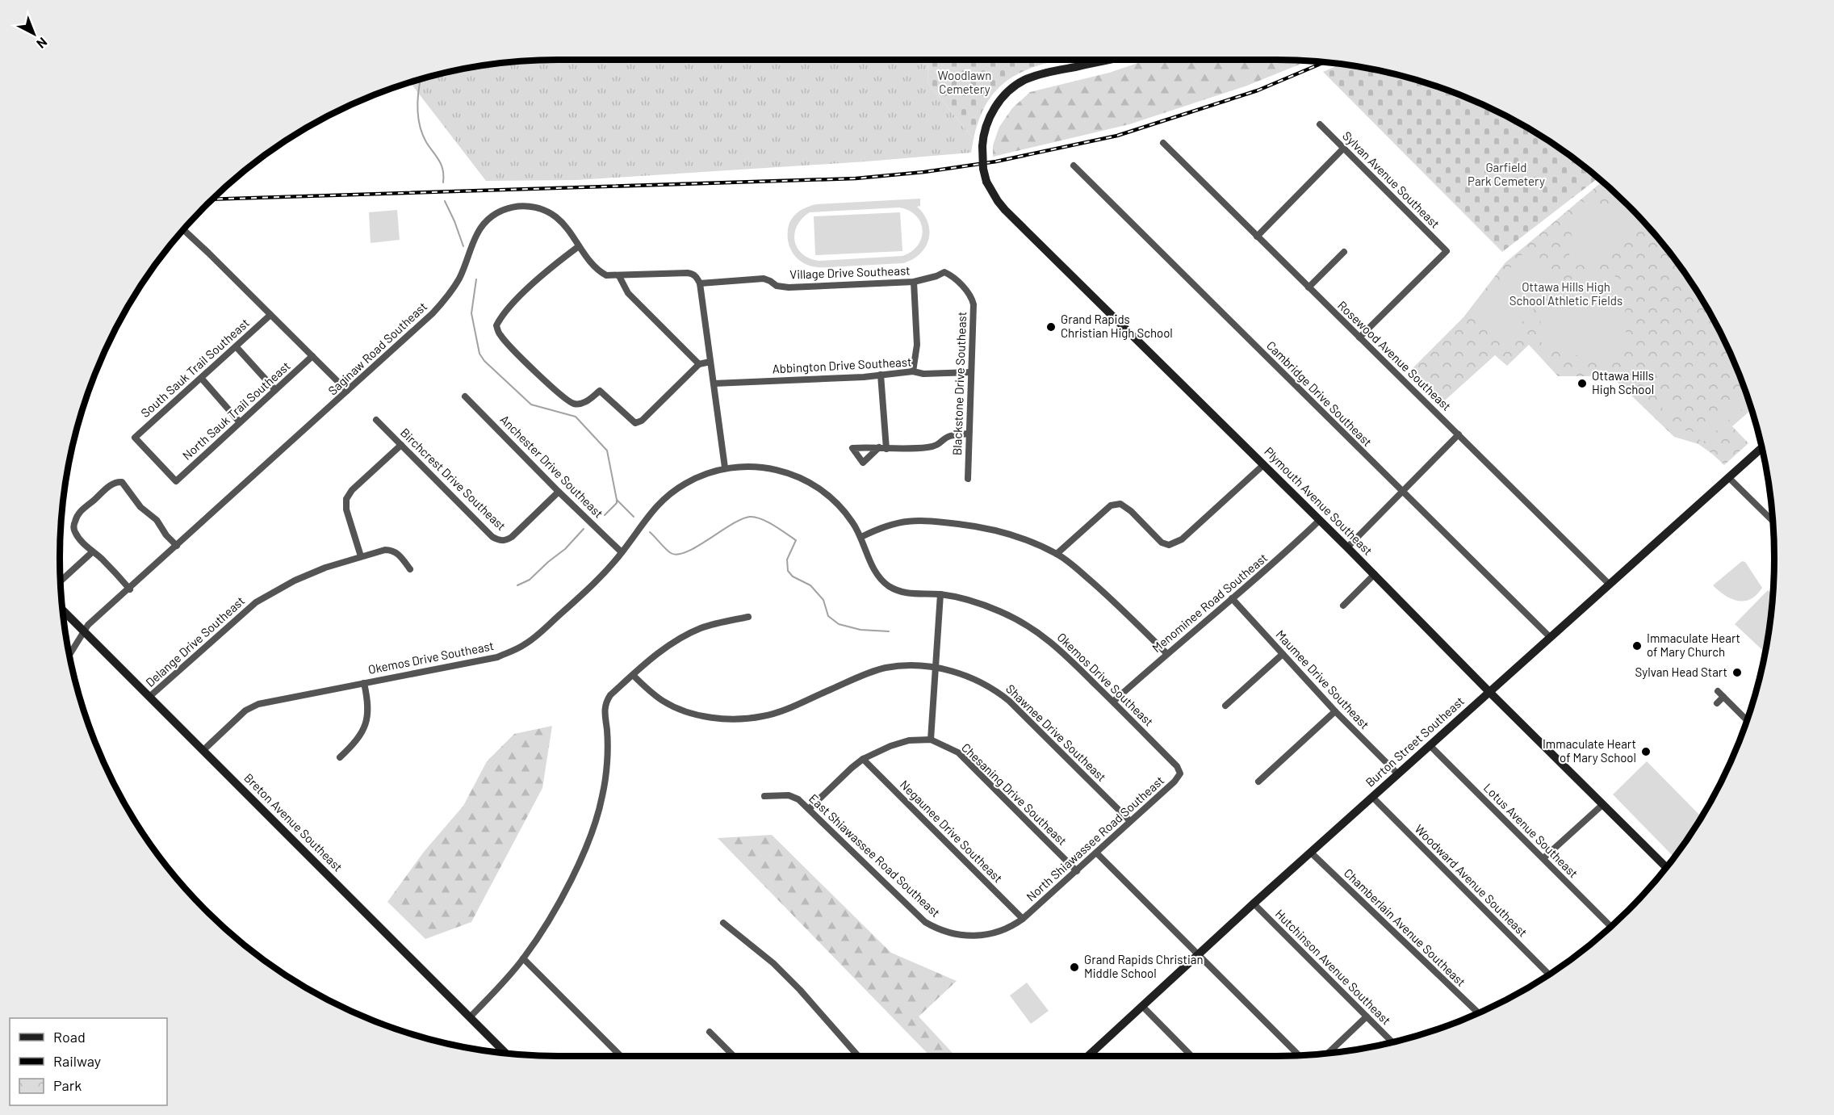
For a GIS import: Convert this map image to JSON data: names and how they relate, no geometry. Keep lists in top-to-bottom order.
{
  "streets": {
    "main road": ["Plymouth Avenue Southeast", "Burton Street Southeast", "Breton Avenue Southeast"],
    "street": [
      "Sylvan Avenue Southeast",
      "Village Drive Southeast",
      "Saginaw Road Southeast",
      "Rosewood Avenue Southeast",
      "Abbington Drive Southeast",
      "South Sauk Trail Southeast",
      "Blackstone Drive Southeast",
      "Cambridge Drive Southeast",
      "North Sauk Trail Southeast",
      "Anchester Drive Southeast",
      "Birchcrest Drive Southeast",
      "Menominee Road Southeast",
      "Delange Drive Southeast",
      "Okemos Drive Southeast",
      "Maumee Drive Southeast",
      "Shawnee Drive Southeast",
      "Chesaning Drive Southeast",
      "Lotus Avenue Southeast",
      "Negaunee Drive Southeast",
      "North Shiawassee Road Southeast",
      "East Shiawassee Road Southeast",
      "Woodward Avenue Southeast",
      "Chamberlain Avenue Southeast",
      "Hutchinson Avenue Southeast"
    ]
  },
  "crossings": [
    ["Sylvan Avenue Southeast", "Rosewood Avenue Southeast"],
    ["Village Drive Southeast", "Saginaw Road Southeast"],
    ["Village Drive Southeast", "Blackstone Drive Southeast"],
    ["Saginaw Road Southeast", "Breton Avenue Southeast"],
    ["Rosewood Avenue Southeast", "Burton Street Southeast"],
    ["Abbington Drive Southeast", "Blackstone Drive Southeast"],
    ["South Sauk Trail Southeast", "North Sauk Trail Southeast"],
    ["Cambridge Drive Southeast", "Burton Street Southeast"],
    ["Anchester Drive Southeast", "Birchcrest Drive Southeast"],
    ["Anchester Drive Southeast", "Okemos Drive Southeast"],
    ["Plymouth Avenue Southeast", "Menominee Road Southeast"],
    ["Plymouth Avenue Southeast", "Burton Street Southeast"],
    ["Menominee Road Southeast", "Okemos Drive Southeast"],
    ["Menominee Road Southeast", "Maumee Drive Southeast"],
    ["Delange Drive Southeast", "Breton Avenue Southeast"],
    ["Okemos Drive Southeast", "Breton Avenue Southeast"],
    ["Okemos Drive Southeast", "North Shiawassee Road Southeast"],
    ["Maumee Drive Southeast", "Burton Street Southeast"],
    ["Shawnee Drive Southeast", "North Shiawassee Road Southeast"],
    ["Burton Street Southeast", "Lotus Avenue Southeast"],
    ["Burton Street Southeast", "Woodward Avenue Southeast"],
    ["Burton Street Southeast", "Chamberlain Avenue Southeast"],
    ["Burton Street Southeast", "Hutchinson Avenue Southeast"],
    ["Chesaning Drive Southeast", "North Shiawassee Road Southeast"],
    ["Negaunee Drive Southeast", "North Shiawassee Road Southeast"],
    ["Negaunee Drive Southeast", "East Shiawassee Road Southeast"],
    ["North Shiawassee Road Southeast", "East Shiawassee Road Southeast"]
  ],
  "parks": ["Woodlawn Cemetery", "Garfield Park Cemetery", "Ottawa Hills High School Athletic Fields"],
  "places": [
    "Grand Rapids Christian High School",
    "Ottawa Hills High School",
    "Immaculate Heart of Mary Church",
    "Sylvan Head Start",
    "Immaculate Heart of Mary School",
    "Grand Rapids Christian Middle School"
  ],
  "legend": ["Road", "Railway", "Park"],
  "north": "bottom right"
}
